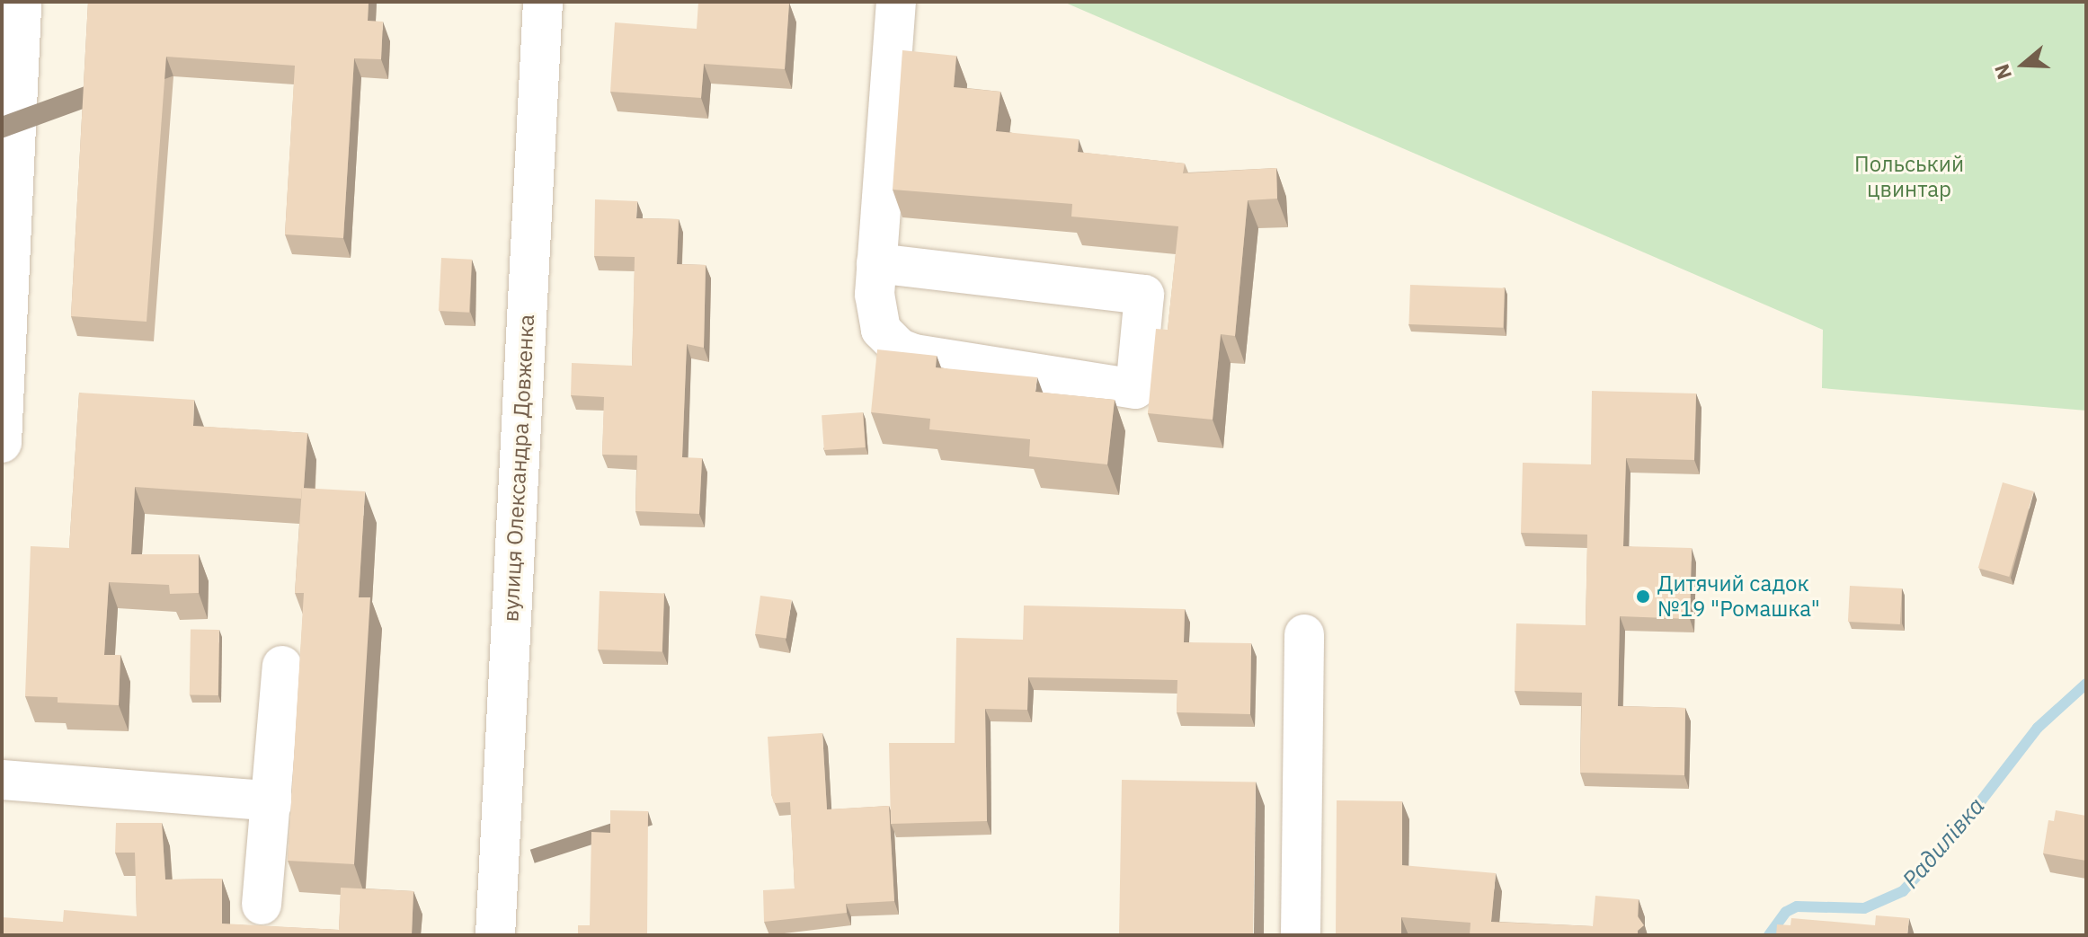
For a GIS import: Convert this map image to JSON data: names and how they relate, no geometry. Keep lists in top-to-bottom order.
{
  "streets": {
    "street": ["вулиця Олександра Довженка"]
  },
  "water": ["Радилівка"],
  "parks": ["Польський цвинтар"],
  "places": ["Дитячий садок №19 \"Ромашка\""],
  "north": "left"
}
